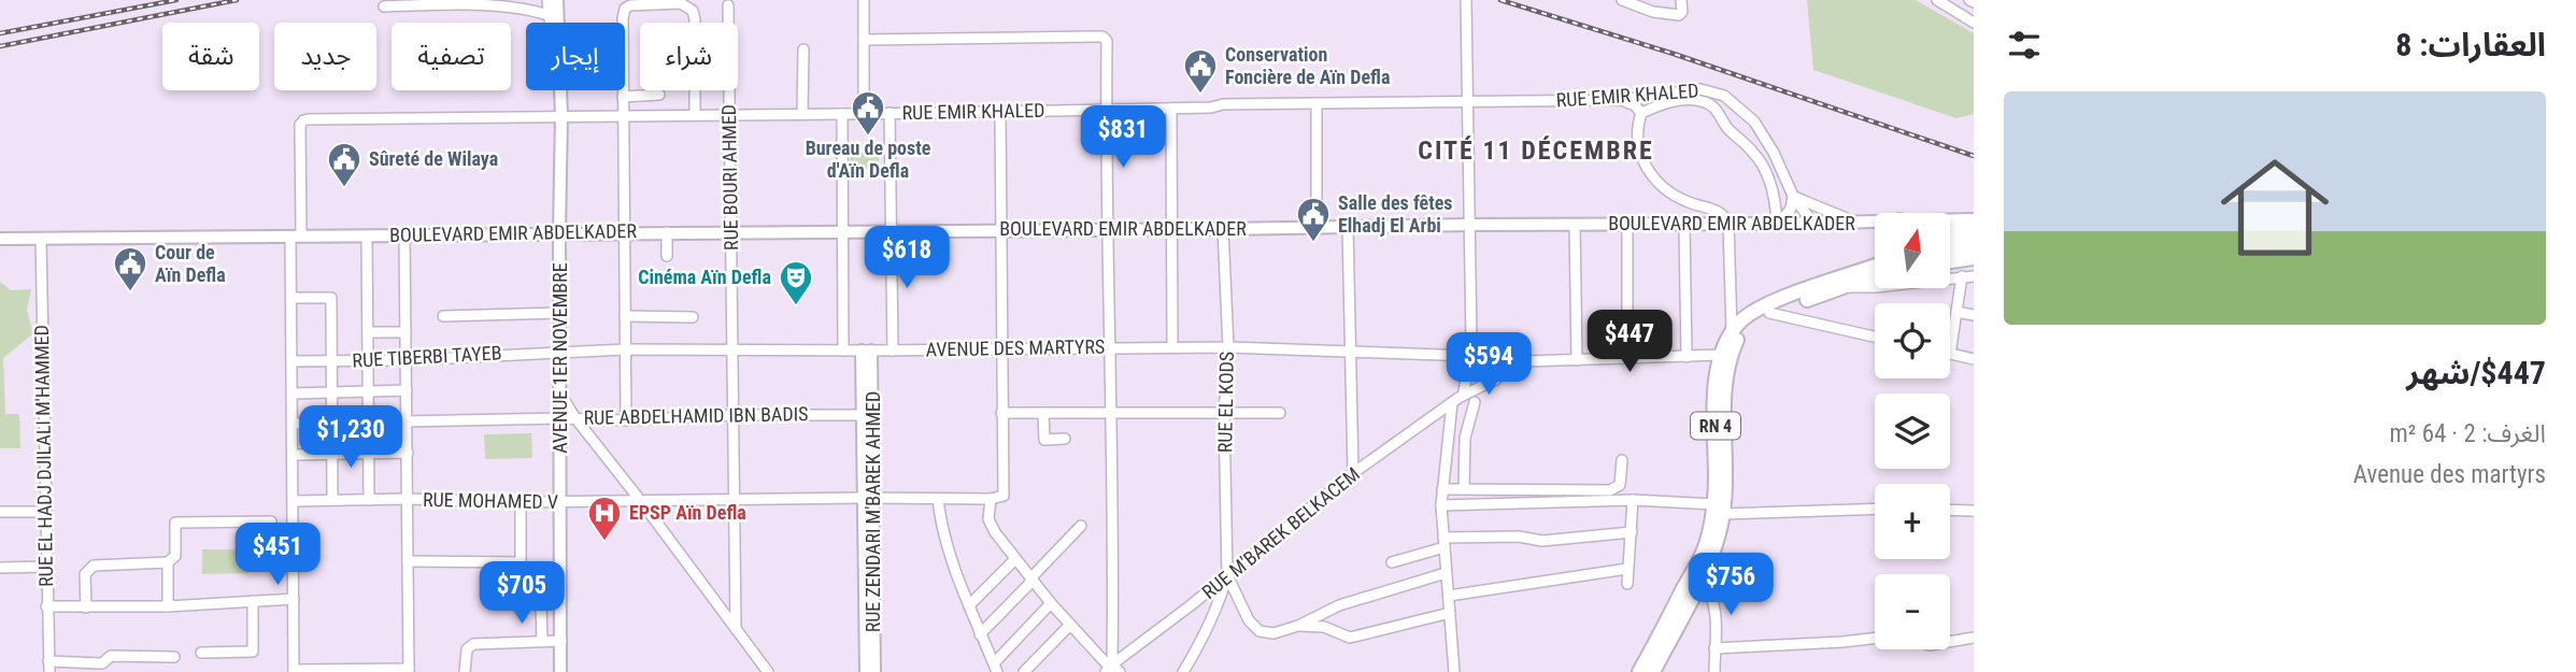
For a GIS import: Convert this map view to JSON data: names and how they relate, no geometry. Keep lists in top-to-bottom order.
{
  "streets": {
    "highway": ["RN 4"],
    "main road": ["BOULEVARD EMIR ABDELKADER", "AVENUE 1ER NOVEMBRE", "RUE ZENDARI M'BAREK AHMED"],
    "street": [
      "RUE EMIR KHALED",
      "RUE BOURI AHMED",
      "AVENUE DES MARTYRS",
      "RUE TIBERBI TAYEB",
      "RUE EL KODS",
      "RUE ABDELHAMID IBN BADIS",
      "RUE EL HADJ DJILALI M'HAMMED",
      "RUE MOHAMED V",
      "RUE M'BAREK BELKACEM"
    ]
  },
  "crossings": [
    ["RUE EMIR KHALED", "RUE BOURI AHMED"],
    ["RUE EMIR KHALED", "BOULEVARD EMIR ABDELKADER"],
    ["RUE EMIR KHALED", "AVENUE 1ER NOVEMBRE"],
    ["RUE BOURI AHMED", "BOULEVARD EMIR ABDELKADER"],
    ["RUE BOURI AHMED", "AVENUE DES MARTYRS"],
    ["RUE BOURI AHMED", "RUE ABDELHAMID IBN BADIS"],
    ["RUE BOURI AHMED", "RUE MOHAMED V"],
    ["BOULEVARD EMIR ABDELKADER", "AVENUE 1ER NOVEMBRE"],
    ["BOULEVARD EMIR ABDELKADER", "RUE EL KODS"],
    ["BOULEVARD EMIR ABDELKADER", "RUE EL HADJ DJILALI M'HAMMED"],
    ["AVENUE DES MARTYRS", "RUE TIBERBI TAYEB"],
    ["AVENUE DES MARTYRS", "AVENUE 1ER NOVEMBRE"],
    ["AVENUE DES MARTYRS", "RUE EL KODS"],
    ["AVENUE DES MARTYRS", "RUE M'BAREK BELKACEM"],
    ["RUE TIBERBI TAYEB", "AVENUE 1ER NOVEMBRE"],
    ["AVENUE 1ER NOVEMBRE", "RUE ABDELHAMID IBN BADIS"],
    ["AVENUE 1ER NOVEMBRE", "RUE MOHAMED V"],
    ["RUE EL KODS", "RUE M'BAREK BELKACEM"],
    ["RUE MOHAMED V", "RUE ZENDARI M'BAREK AHMED"]
  ],
  "districts": ["CITÉ 11 DÉCEMBRE"],
  "places": {
    "public building": [
      "Conservation Foncière de Aïn Defla",
      "Bureau de poste d'Aïn Defla",
      "Sûreté de Wilaya",
      "Salle des fêtes Elhadj El Arbi",
      "Cour de Aïn Defla"
    ],
    "theatre": ["Cinéma Aïn Defla"],
    "hospital": ["EPSP Aïn Defla"]
  },
  "north": "top",
  "page": {
    "heading": "العقارات: 8",
    "chip": [
      "شراء",
      "إيجار",
      "تصفية",
      "جديد",
      "شقة"
    ],
    "list": [
      {
        "name": "$447/شهر",
        "note": "الغرف: 2 · 64 m² · Avenue des martyrs"
      }
    ],
    "price": [
      "$831",
      "$618",
      "$447",
      "$594",
      "$1,230",
      "$451",
      "$756",
      "$705"
    ],
    "map_buttons": ["+", "−"]
  }
}
